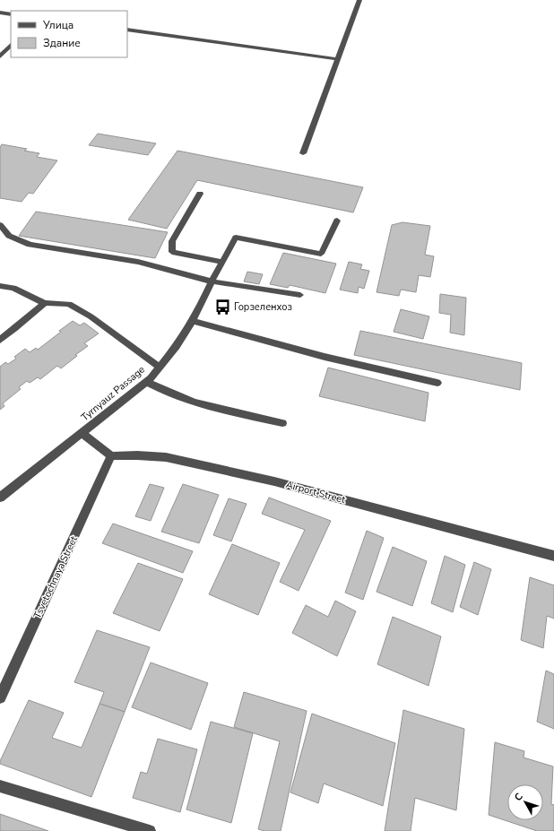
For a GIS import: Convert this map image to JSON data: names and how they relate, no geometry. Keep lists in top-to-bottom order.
{
  "streets": {
    "street": ["Tyrnyauz Passage", "Airport Street", "Tsvetochnaya Street"]
  },
  "crossings": [
    ["Airport Street", "Tsvetochnaya Street"]
  ],
  "places": {
    "bus stop": ["Горзеленхоз"]
  },
  "legend": ["Улица", "Здание"],
  "north": "top left"
}
